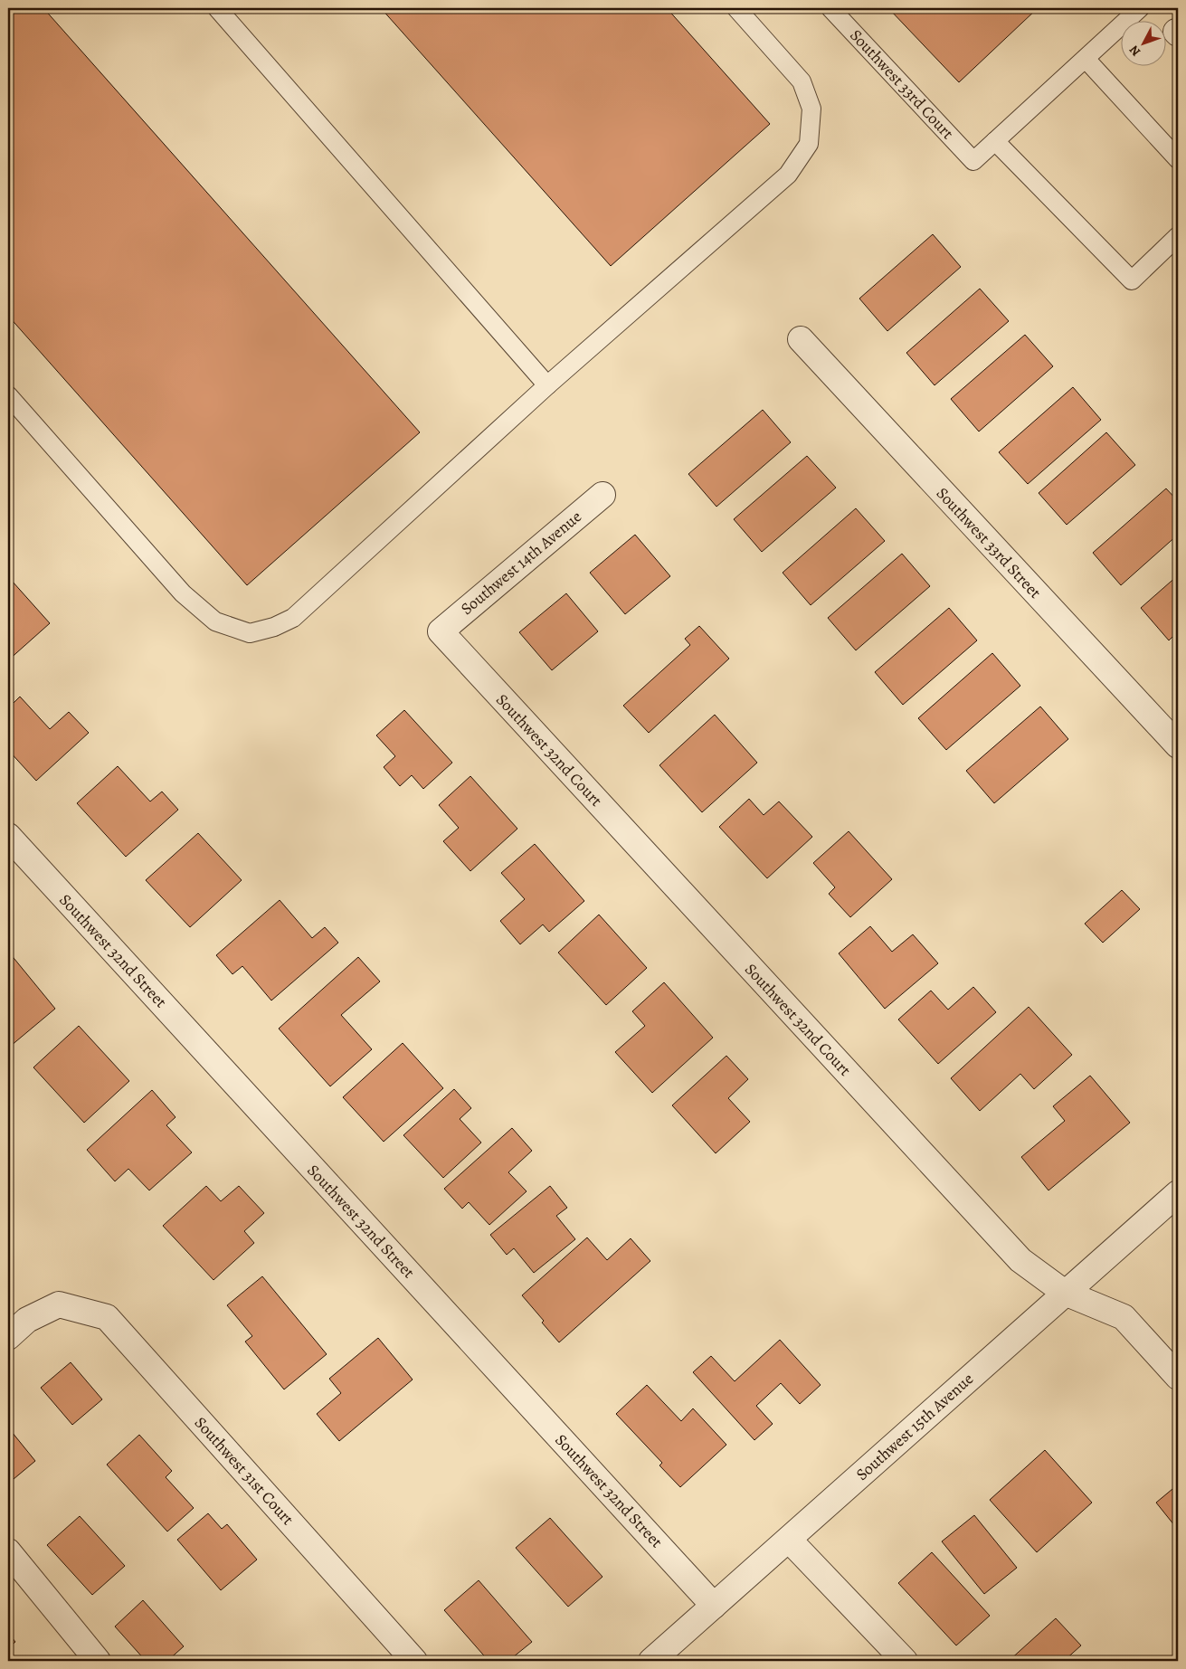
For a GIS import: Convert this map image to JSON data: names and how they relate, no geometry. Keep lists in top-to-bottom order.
{
  "streets": {
    "street": [
      "Southwest 33rd Street",
      "Southwest 14th Avenue",
      "Southwest 32nd Court",
      "Southwest 32nd Street",
      "Southwest 15th Avenue",
      "Southwest 31st Court"
    ],
    "lane": ["Southwest 33rd Court"]
  },
  "crossings": [
    ["Southwest 14th Avenue", "Southwest 32nd Court"],
    ["Southwest 32nd Court", "Southwest 15th Avenue"],
    ["Southwest 32nd Street", "Southwest 15th Avenue"]
  ],
  "north": "bottom left"
}
